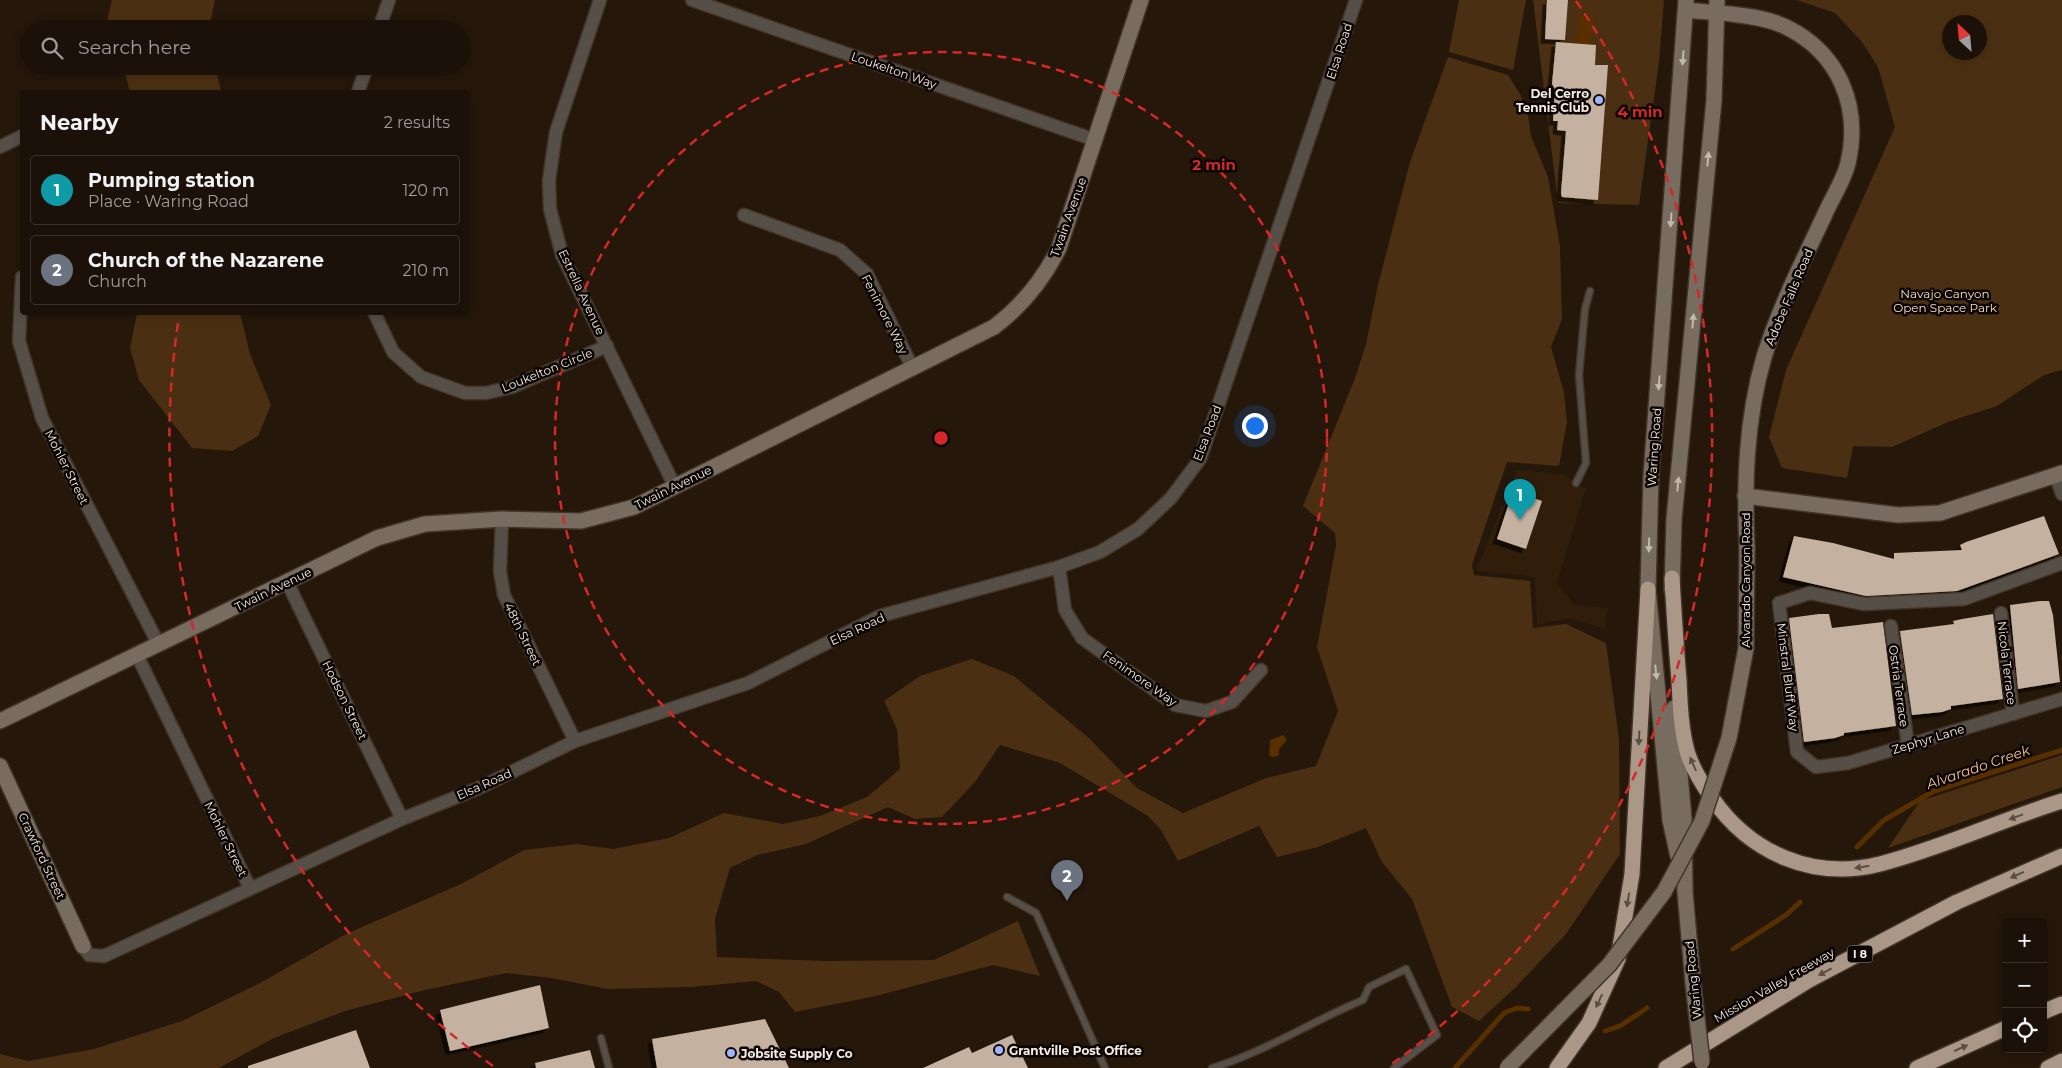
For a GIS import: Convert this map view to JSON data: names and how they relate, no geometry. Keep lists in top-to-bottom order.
{
  "streets": {
    "highway": ["I 8", "Mission Valley Freeway"],
    "street": [
      "Elsa Road",
      "Loukelton Way",
      "Twain Avenue",
      "Estrella Avenue",
      "Adobe Falls Road",
      "Fenimore Way",
      "Loukelton Circle",
      "Waring Road",
      "Mohler Street",
      "Alvarado Canyon Road",
      "48th Street",
      "Nicola Terrace",
      "Minstral Bluff Way",
      "Ostria Terrace",
      "Hodson Street",
      "Zephyr Lane",
      "Crawford Street"
    ]
  },
  "crossings": [
    ["Elsa Road", "Fenimore Way"],
    ["Elsa Road", "Mohler Street"],
    ["Elsa Road", "48th Street"],
    ["Elsa Road", "Hodson Street"],
    ["Elsa Road", "Crawford Street"],
    ["Loukelton Way", "Twain Avenue"],
    ["Twain Avenue", "Estrella Avenue"],
    ["Twain Avenue", "Fenimore Way"],
    ["Twain Avenue", "Mohler Street"],
    ["Twain Avenue", "48th Street"],
    ["Twain Avenue", "Hodson Street"],
    ["Estrella Avenue", "Loukelton Circle"],
    ["Adobe Falls Road", "Waring Road"],
    ["Adobe Falls Road", "Alvarado Canyon Road"],
    ["Nicola Terrace", "Zephyr Lane"],
    ["Minstral Bluff Way", "Zephyr Lane"],
    ["Ostria Terrace", "Zephyr Lane"]
  ],
  "one_way": ["Mission Valley Freeway"],
  "water": ["Alvarado Creek"],
  "parks": ["Navajo Canyon Open Space Park"],
  "places": ["Del Cerro Tennis Club", "Grantville Post Office", "Jobsite Supply Co"],
  "north": "top left",
  "page": {
    "search": "Search here",
    "heading": ["Nearby", "2 results"],
    "list": [
      {
        "mark": "1",
        "name": "Pumping station",
        "note": "Place · Waring Road",
        "value": "120 m"
      },
      {
        "mark": "2",
        "name": "Church of the Nazarene",
        "note": "Church",
        "value": "210 m"
      }
    ],
    "pins": ["1", "2"],
    "map_buttons": ["+", "−"]
  },
  "rings": ["4 min", "2 min"]
}
